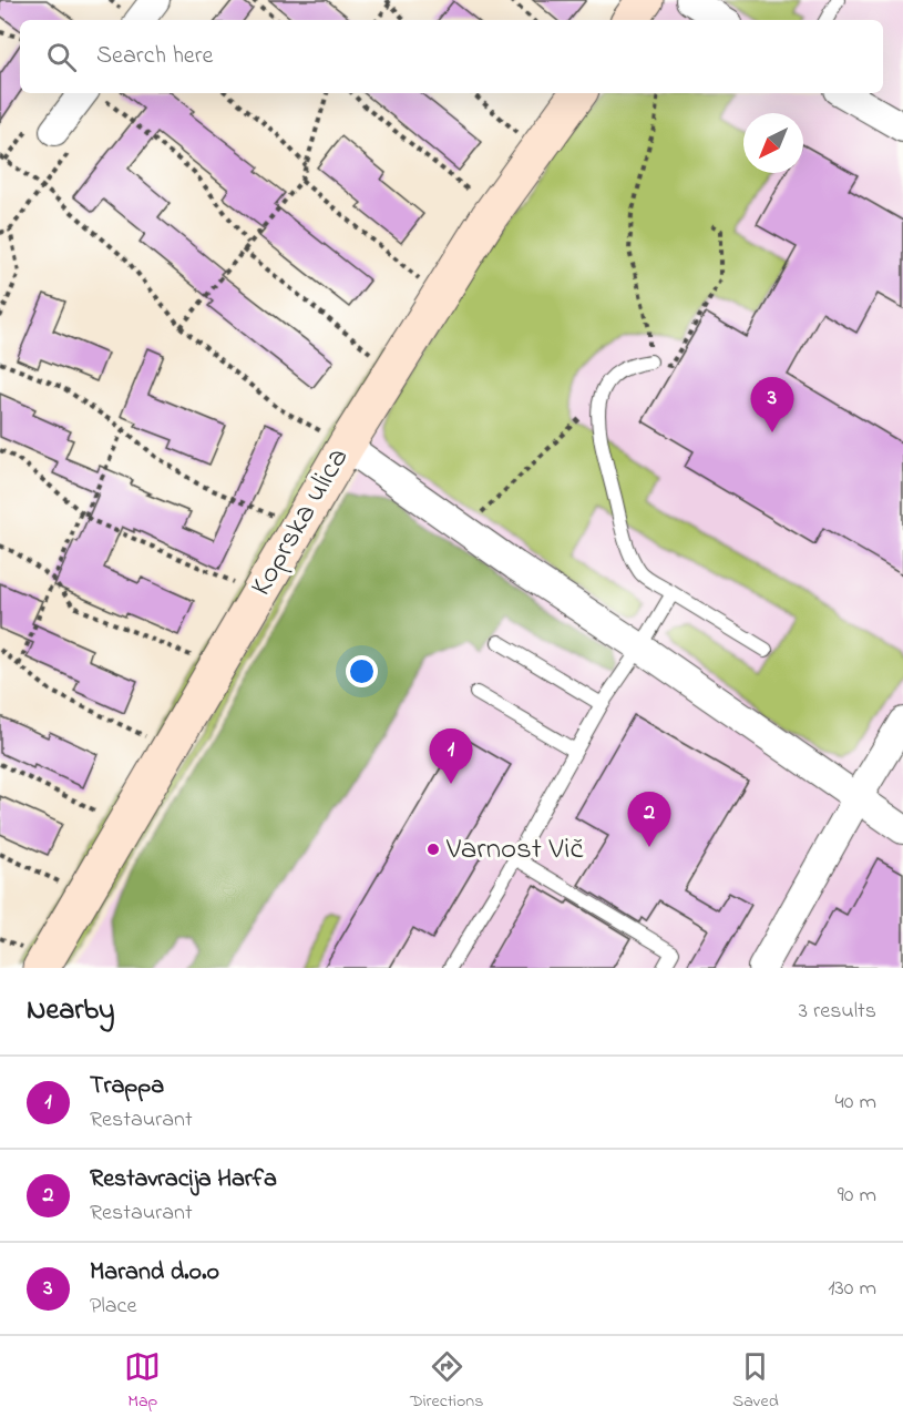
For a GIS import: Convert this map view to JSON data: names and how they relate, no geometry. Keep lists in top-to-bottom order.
{
  "streets": {
    "street": ["Koprska ulica"]
  },
  "places": ["Varnost Vič"],
  "north": "bottom left",
  "page": {
    "search": "Search here",
    "pins": ["3", "1", "2"],
    "heading": ["Nearby", "3 results"],
    "list": [
      {
        "mark": "1",
        "name": "Trappa",
        "note": "Restaurant",
        "value": "40 m"
      },
      {
        "mark": "2",
        "name": "Restavracija Harfa",
        "note": "Restaurant",
        "value": "90 m"
      },
      {
        "mark": "3",
        "name": "Marand d.o.o",
        "note": "Place",
        "value": "130 m"
      }
    ],
    "nav": ["Map", "Directions", "Saved"]
  }
}
